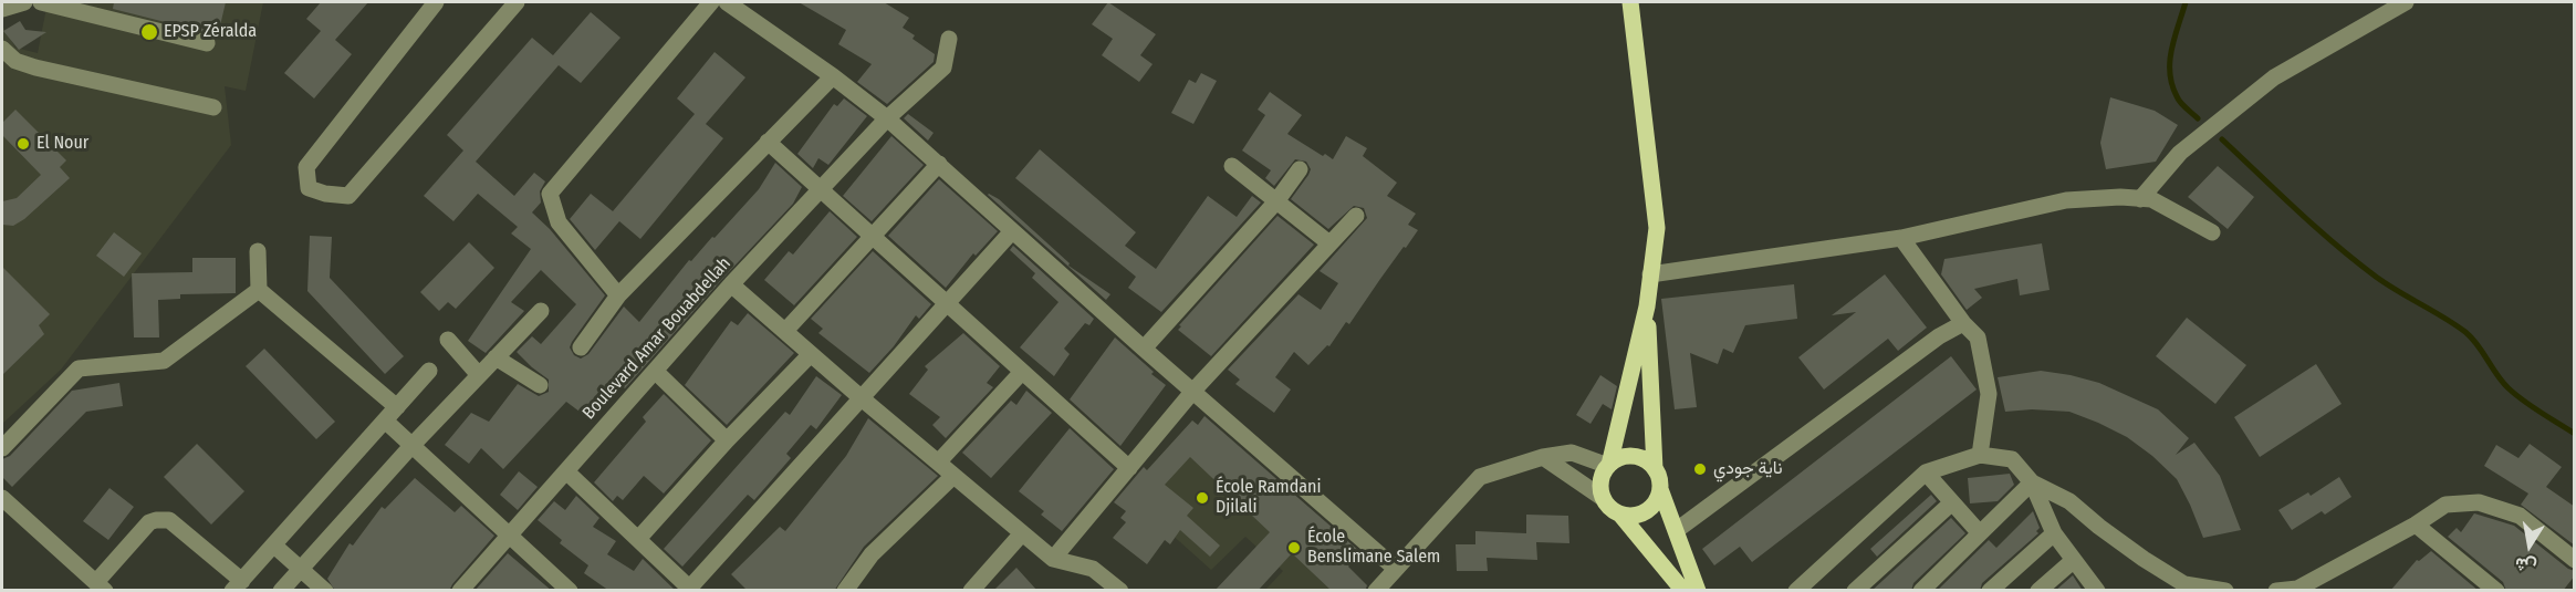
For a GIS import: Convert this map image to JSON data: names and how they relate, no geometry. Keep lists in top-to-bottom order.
{
  "streets": {
    "street": ["Boulevard Amar Bouabdellah"]
  },
  "places": [
    "EPSP Zéralda",
    "El Nour",
    "ناية جودي",
    "École Ramdani Djilali",
    "École Benslimane Salem"
  ],
  "north": "bottom"
}
